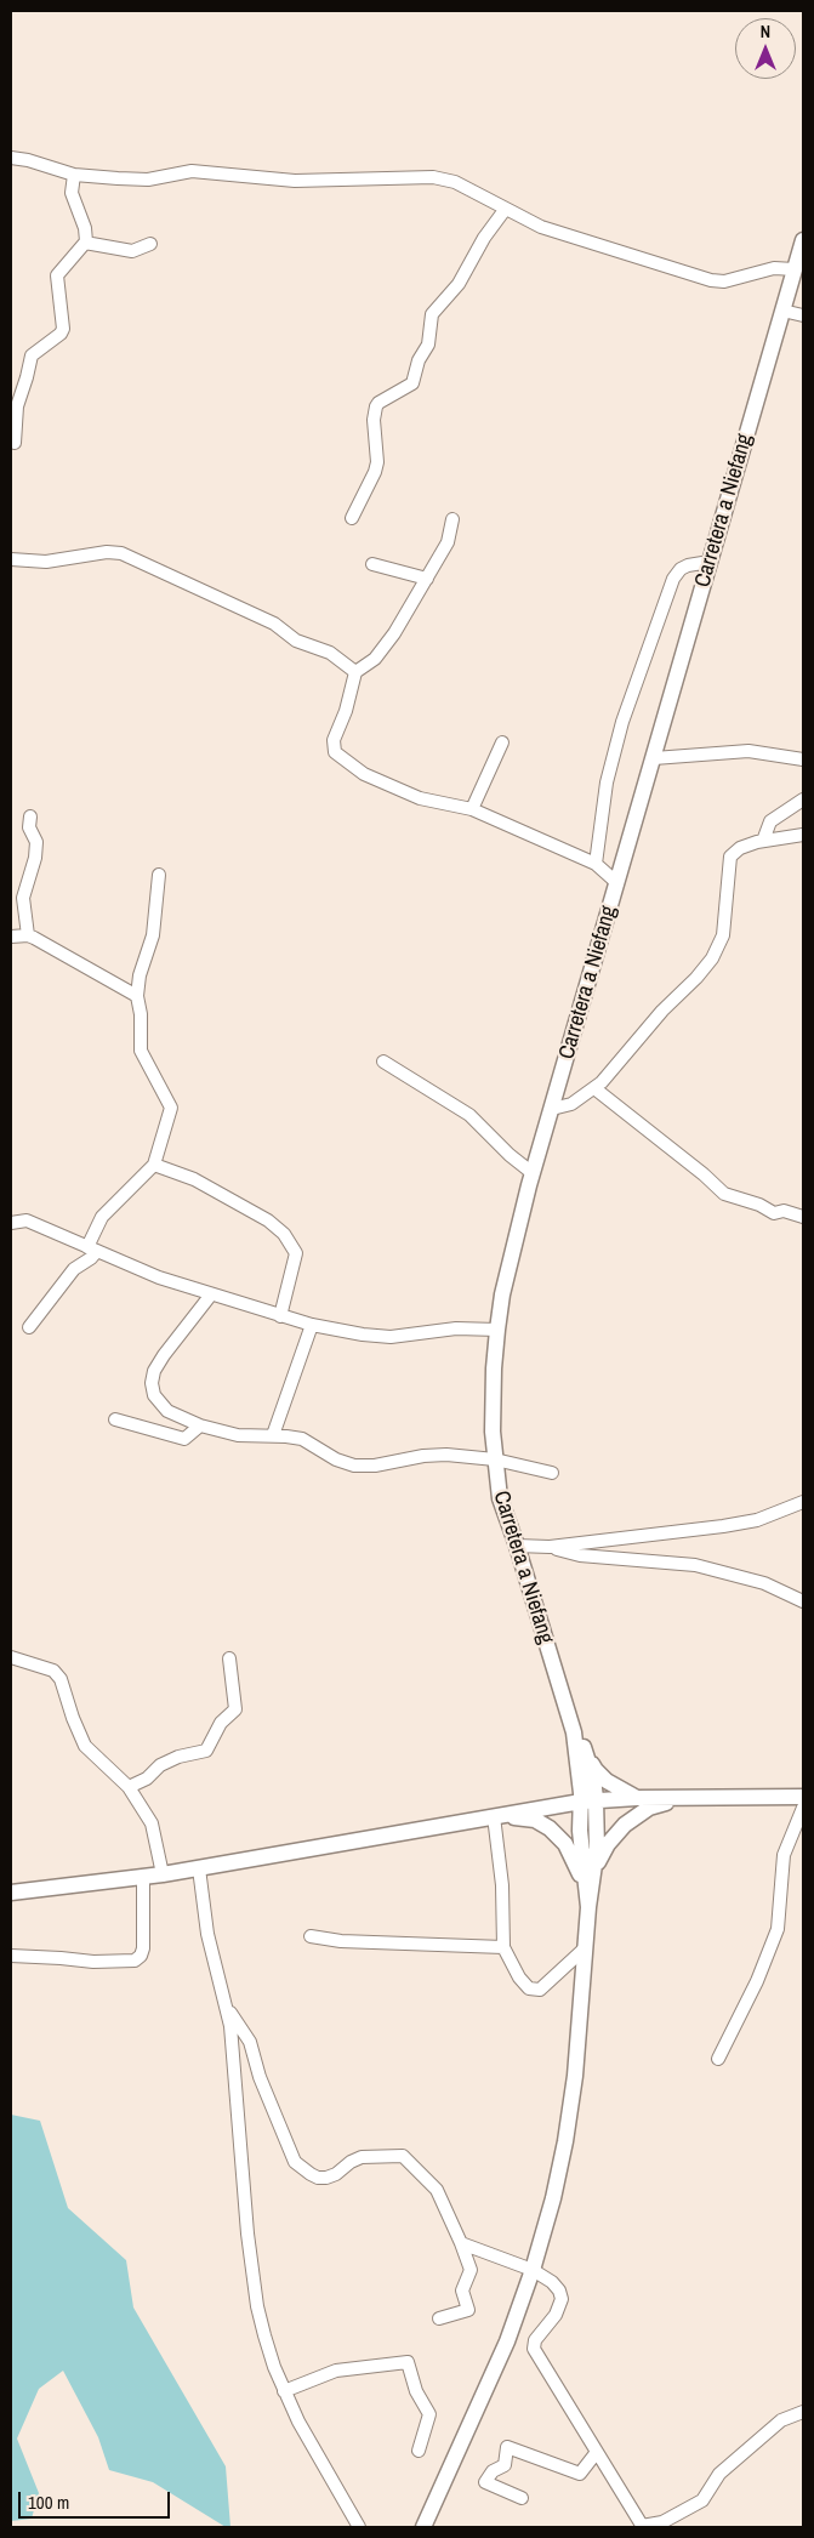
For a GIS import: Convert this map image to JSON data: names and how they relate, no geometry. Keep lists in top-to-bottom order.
{
  "streets": {
    "main road": ["Carretera a Niefang"]
  },
  "scale_bar": "100 m",
  "north": "top"
}
